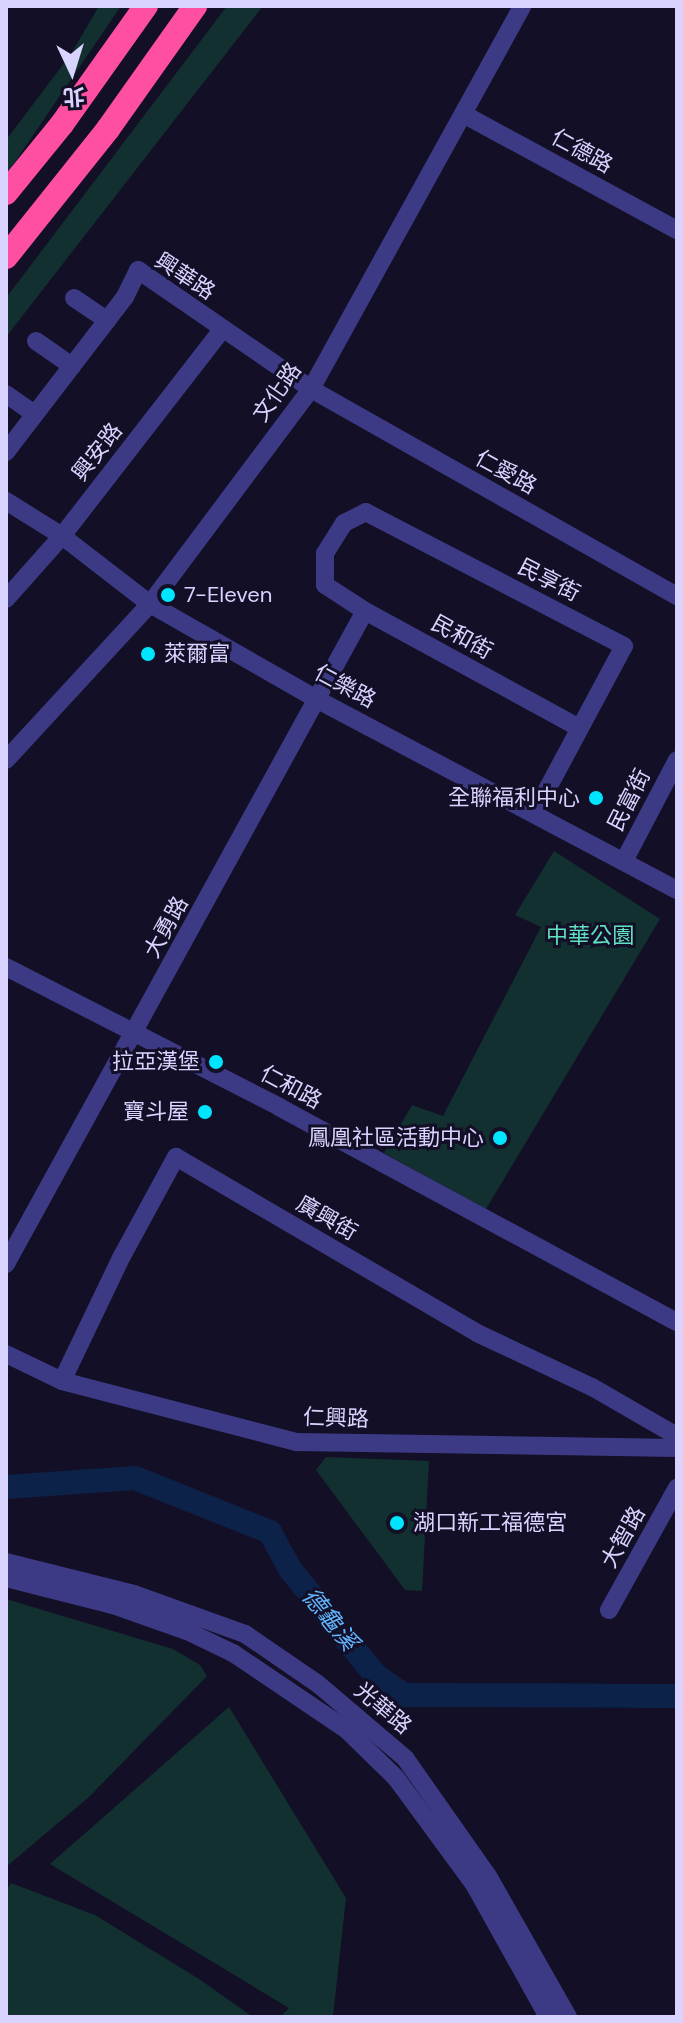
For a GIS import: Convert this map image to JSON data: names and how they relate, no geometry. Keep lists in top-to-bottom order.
{
  "streets": {
    "street": [
      "仁德路",
      "興華路",
      "文化路",
      "興安路",
      "仁愛路",
      "民享街",
      "民和街",
      "仁樂路",
      "民富街",
      "大勇路",
      "仁和路",
      "廣興街",
      "仁興路",
      "大智路",
      "光華路"
    ]
  },
  "crossings": [
    ["仁德路", "文化路"],
    ["興華路", "文化路"],
    ["興華路", "興安路"],
    ["興華路", "仁愛路"],
    ["文化路", "仁愛路"],
    ["文化路", "仁樂路"],
    ["興安路", "仁樂路"],
    ["民享街", "民和街"],
    ["民享街", "仁樂路"],
    ["民和街", "大勇路"],
    ["仁樂路", "民富街"],
    ["仁樂路", "大勇路"],
    ["大勇路", "仁和路"],
    ["廣興街", "仁興路"]
  ],
  "water": ["德龜溪"],
  "parks": ["中華公園"],
  "places": [
    "7-Eleven",
    "萊爾富",
    "全聯福利中心",
    "拉亞漢堡",
    "寶斗屋",
    "鳳凰社區活動中心",
    "湖口新工福德宮"
  ],
  "north": "bottom"
}
